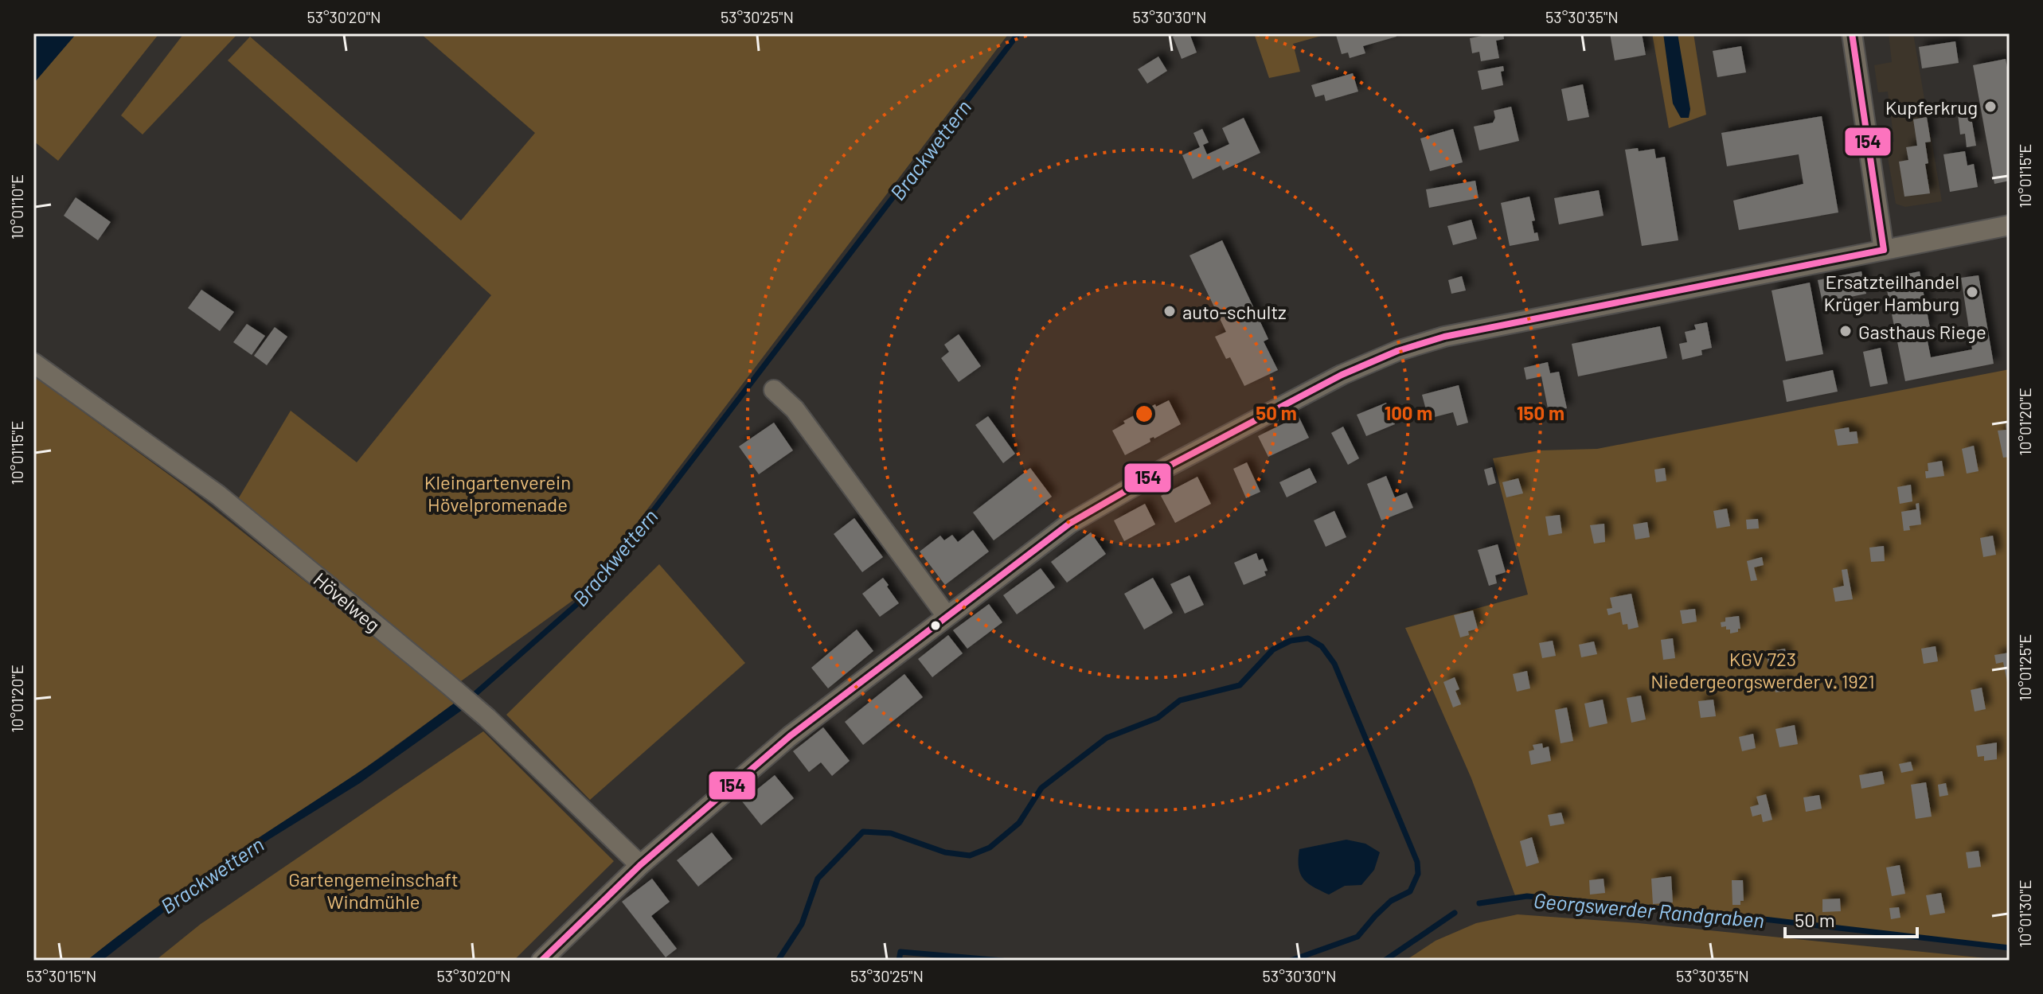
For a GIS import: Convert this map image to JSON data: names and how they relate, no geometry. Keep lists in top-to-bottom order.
{
  "streets": {
    "street": ["Hövelweg"]
  },
  "water": ["Brackwettern", "Georgswerder Randgraben"],
  "parks": ["Kleingartenverein Hövelpromenade", "KGV 723 Niedergeorgswerder v. 1921", "Gartengemeinschaft Windmühle"],
  "places": [
    "Kupferkrug",
    "Ersatzteilhandel Krüger Hamburg",
    "auto-schultz",
    "Gasthaus Riege"
  ],
  "lines": ["transit line 154"],
  "scale_bar": "50 m",
  "coordinates": [
    "53°30'20\"N",
    "53°30'25\"N",
    "53°30'30\"N",
    "53°30'35\"N",
    "10°01'15\"E",
    "10°01'10\"E",
    "10°01'20\"E",
    "10°01'25\"E",
    "10°01'30\"E",
    "53°30'15\"N"
  ],
  "rings": ["50 m", "100 m", "150 m"]
}
